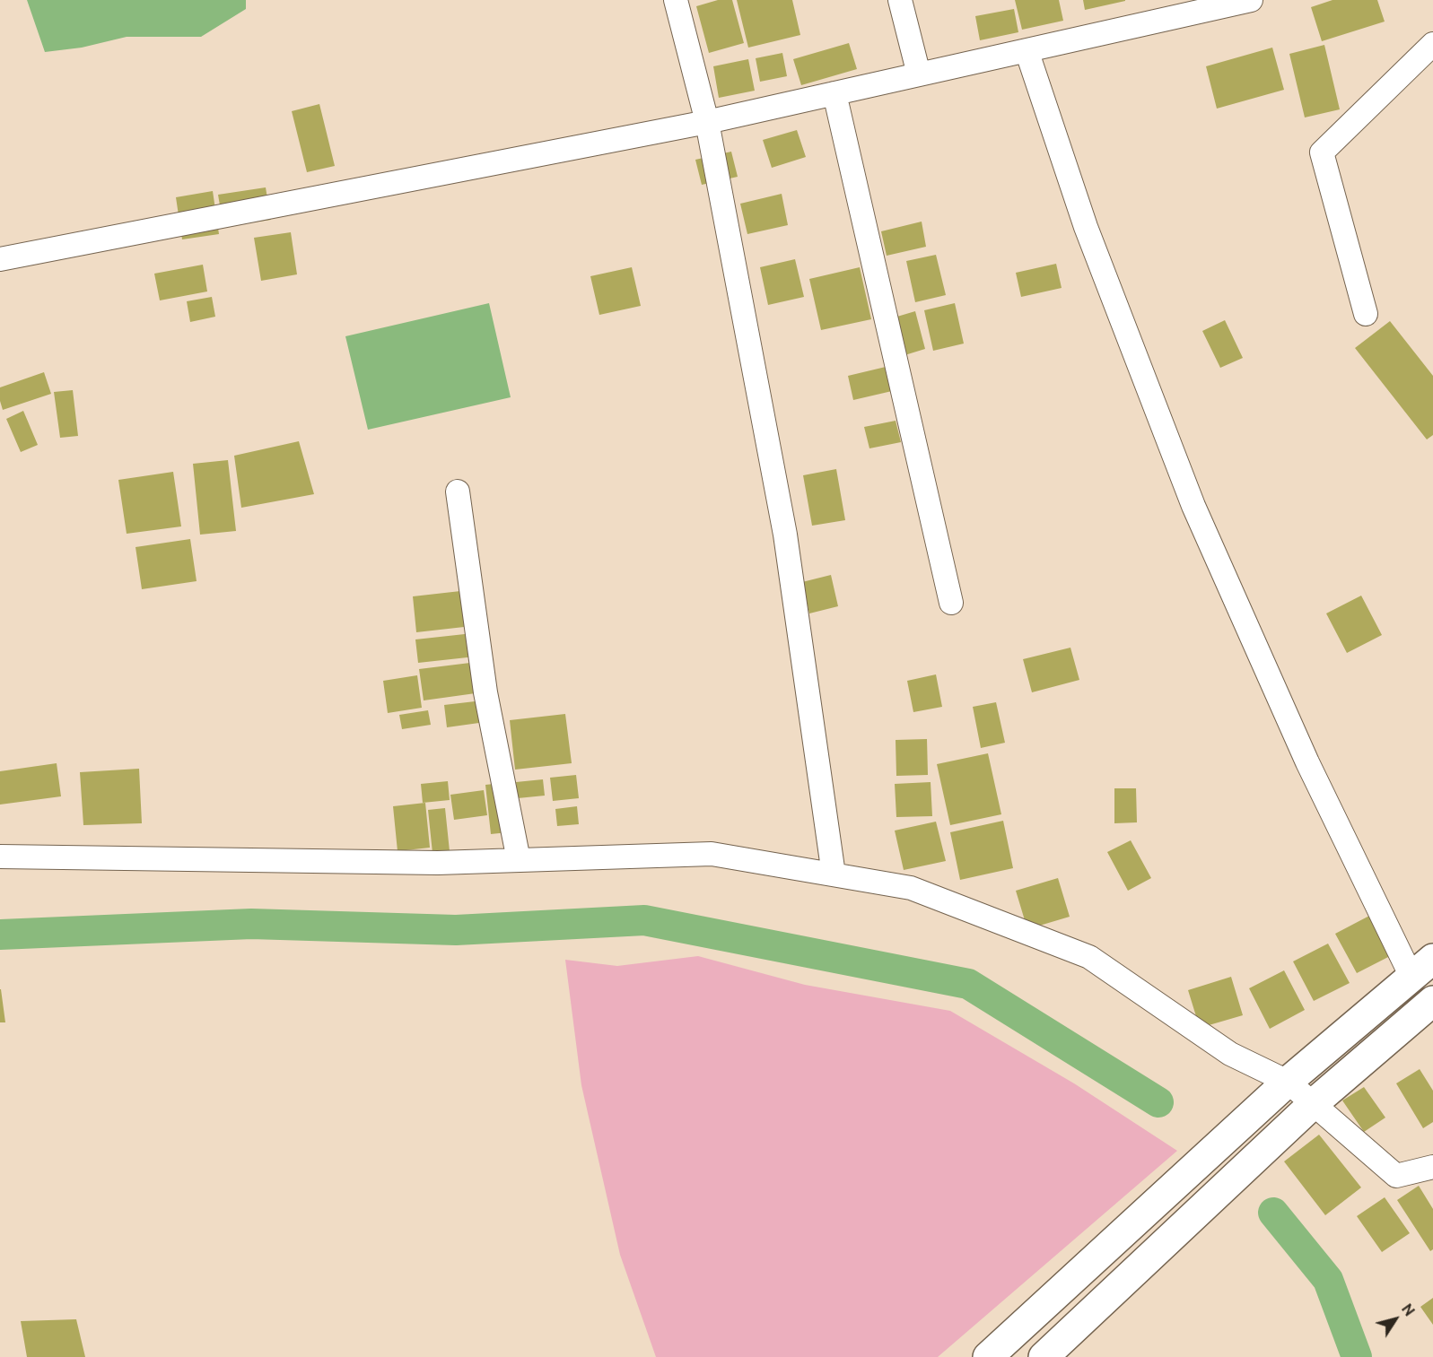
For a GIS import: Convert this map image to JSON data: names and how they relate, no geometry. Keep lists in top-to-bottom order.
{
  "north": "top right"
}
